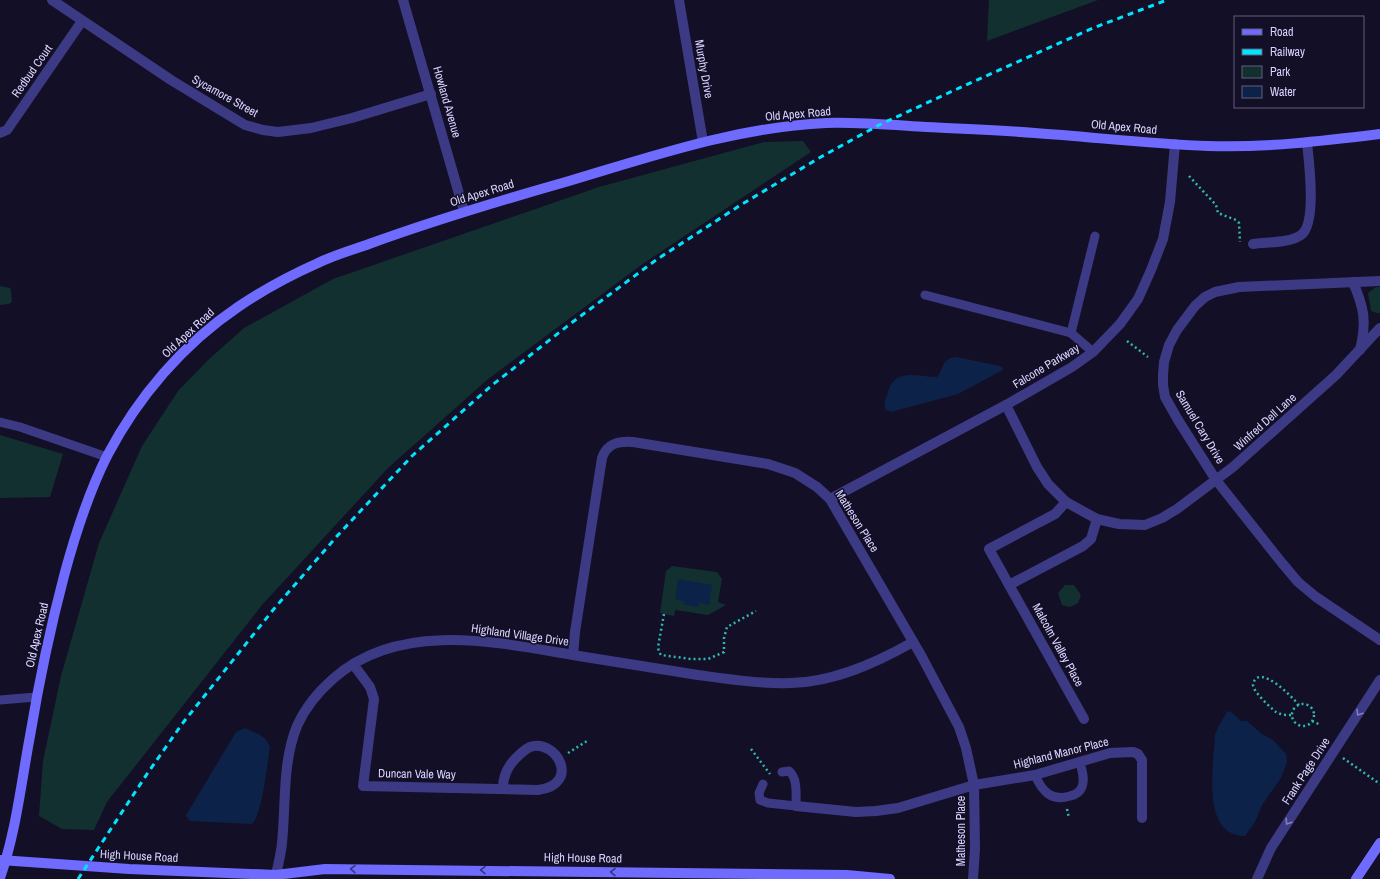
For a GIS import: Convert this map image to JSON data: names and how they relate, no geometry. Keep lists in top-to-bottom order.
{
  "streets": {
    "street": [
      "Murphy Drive",
      "Redbud Court",
      "Sycamore Street",
      "Howland Avenue",
      "Old Apex Road",
      "Falcone Parkway",
      "Winfred Dell Lane",
      "Samuel Cary Drive",
      "Matheson Place",
      "Highland Village Drive",
      "Malcolm Valley Place",
      "Highland Manor Place",
      "Frank Page Drive",
      "Duncan Vale Way",
      "High House Road"
    ]
  },
  "crossings": [
    ["Murphy Drive", "Old Apex Road"],
    ["Redbud Court", "Sycamore Street"],
    ["Sycamore Street", "Howland Avenue"],
    ["Howland Avenue", "Old Apex Road"],
    ["Old Apex Road", "Falcone Parkway"],
    ["Old Apex Road", "High House Road"],
    ["Falcone Parkway", "Winfred Dell Lane"],
    ["Falcone Parkway", "Matheson Place"],
    ["Winfred Dell Lane", "Samuel Cary Drive"],
    ["Winfred Dell Lane", "Malcolm Valley Place"],
    ["Matheson Place", "Highland Village Drive"],
    ["Matheson Place", "Highland Manor Place"],
    ["Highland Village Drive", "Duncan Vale Way"],
    ["Highland Village Drive", "High House Road"]
  ],
  "one_way": ["Frank Page Drive", "High House Road"],
  "legend": [
    "Road",
    "Railway",
    "Park",
    "Water"
  ]
}
